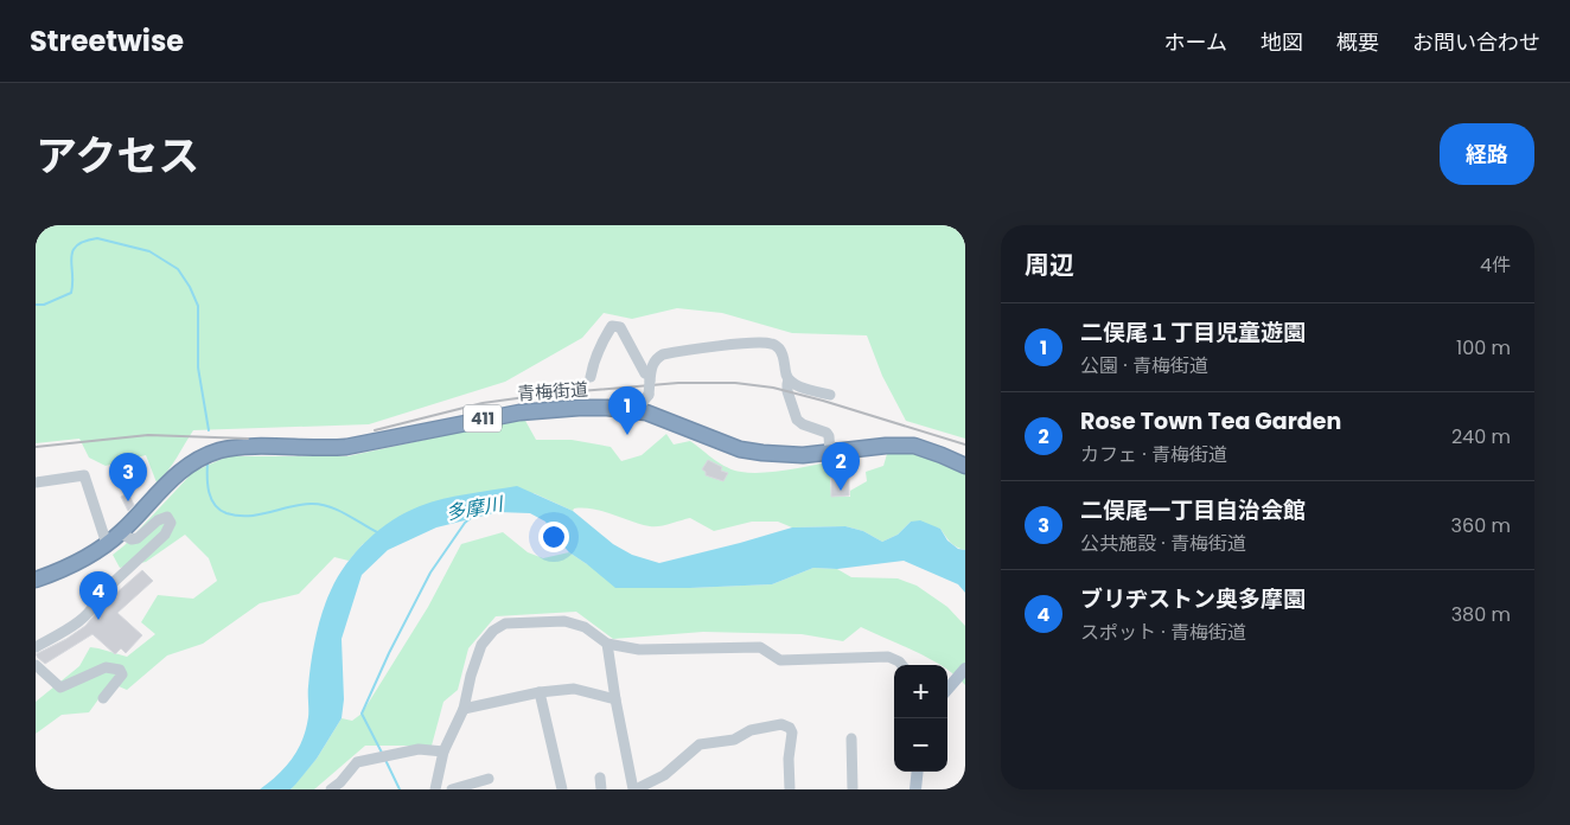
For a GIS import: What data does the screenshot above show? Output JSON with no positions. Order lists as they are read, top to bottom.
{
  "streets": {
    "highway": ["青梅街道", "411"]
  },
  "water": ["多摩川"],
  "page": {
    "header": "Streetwise",
    "nav": [
      "ホーム",
      "地図",
      "概要",
      "お問い合わせ"
    ],
    "title": "アクセス",
    "buttons": "経路",
    "heading": ["周辺", "4件"],
    "list": [
      {
        "mark": "1",
        "name": "二俣尾１丁目児童遊園",
        "note": "公園 · 青梅街道",
        "value": "100 m"
      },
      {
        "mark": "2",
        "name": "Rose Town Tea Garden",
        "note": "カフェ · 青梅街道",
        "value": "240 m"
      },
      {
        "mark": "3",
        "name": "二俣尾一丁目自治会館",
        "note": "公共施設 · 青梅街道",
        "value": "360 m"
      },
      {
        "mark": "4",
        "name": "ブリヂストン奥多摩園",
        "note": "スポット · 青梅街道",
        "value": "380 m"
      }
    ],
    "pins": [
      "1",
      "2",
      "3",
      "4"
    ],
    "map_buttons": ["+", "−"]
  }
}
